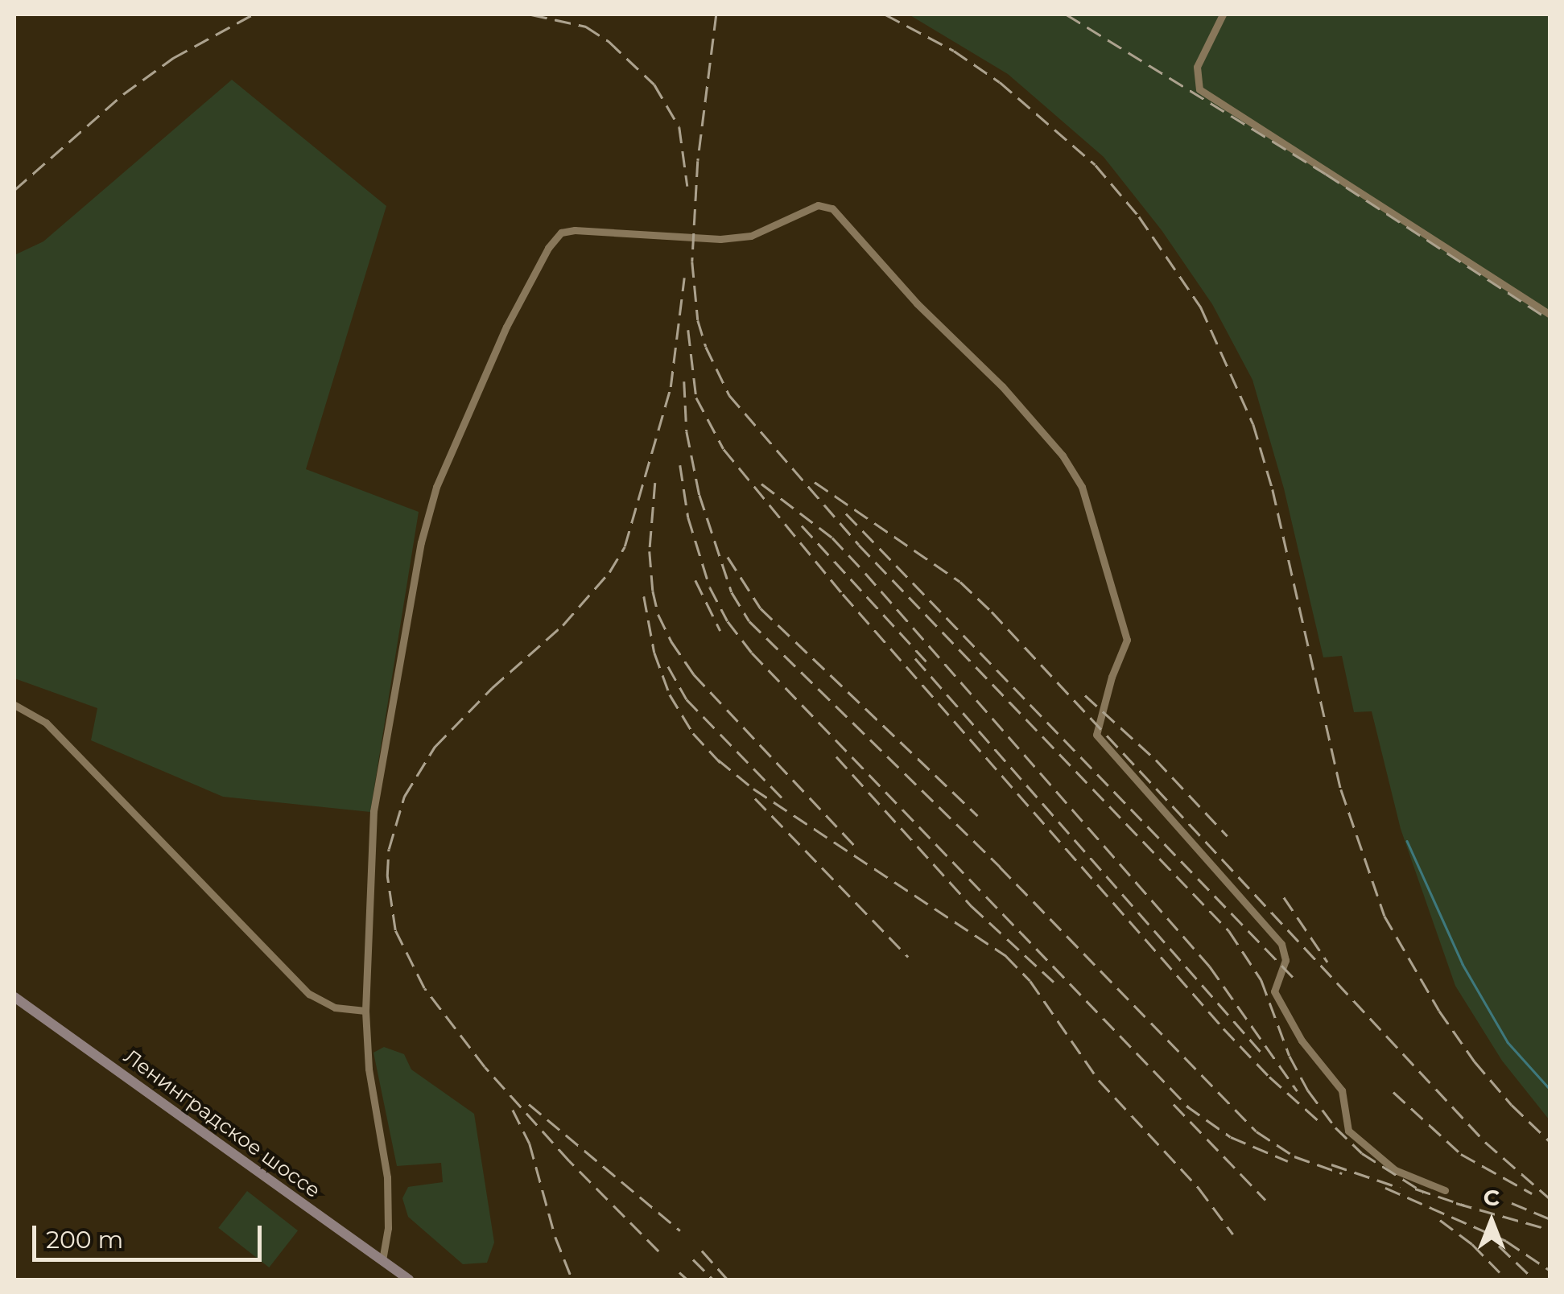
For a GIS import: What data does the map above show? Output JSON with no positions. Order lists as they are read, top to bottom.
{
  "streets": {
    "main road": ["Ленинградское шоссе"]
  },
  "scale_bar": "200 m",
  "north": "top"
}
